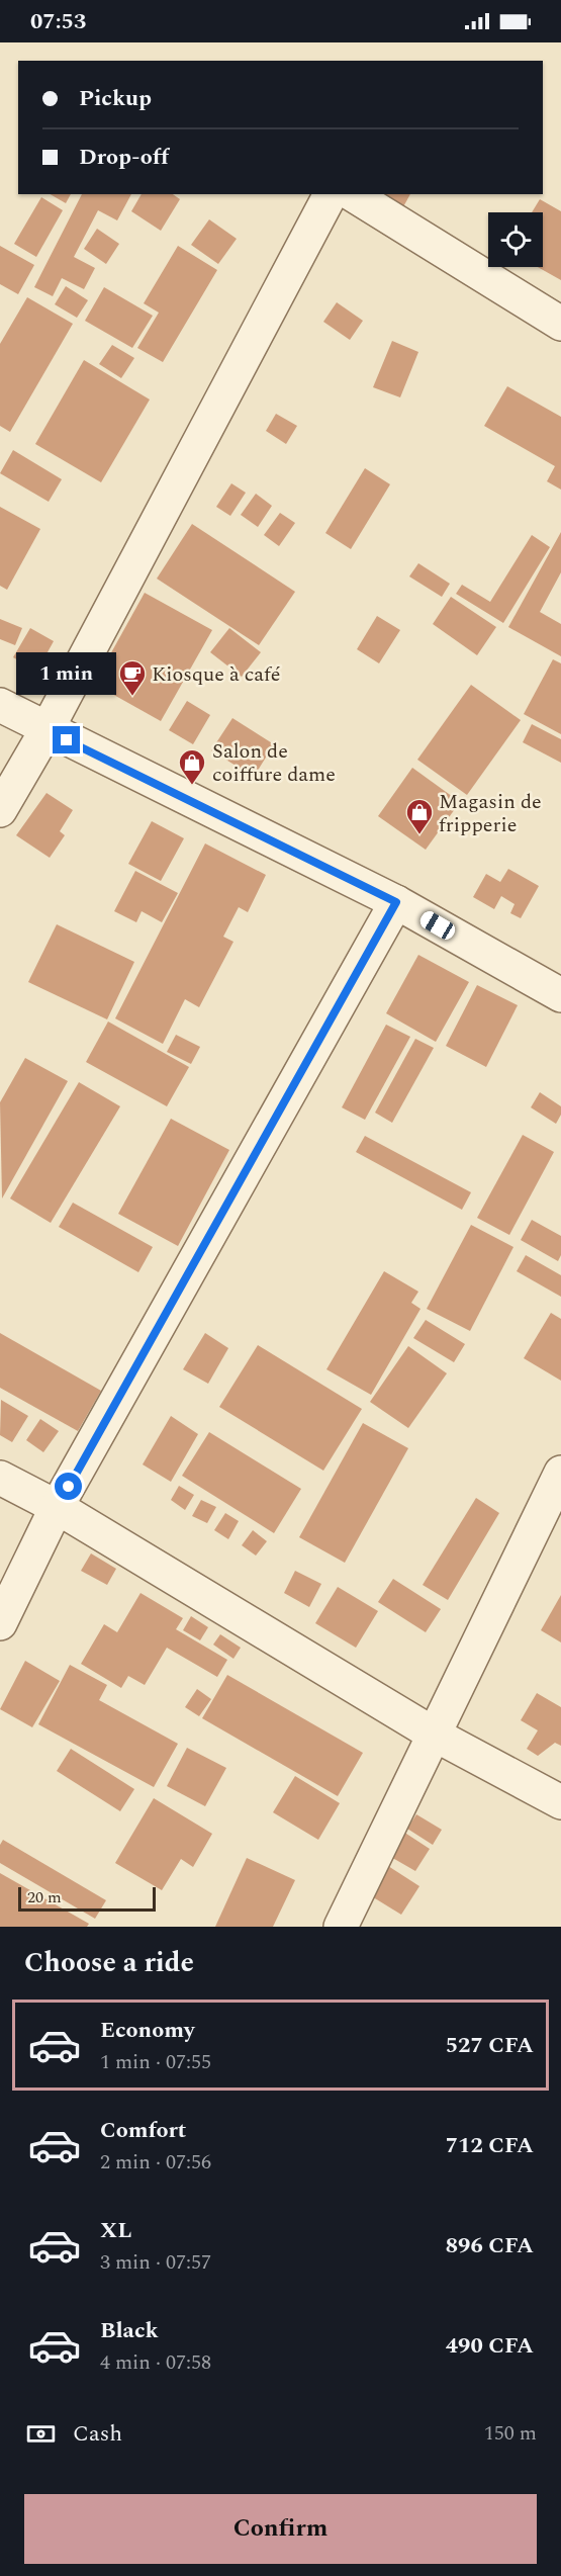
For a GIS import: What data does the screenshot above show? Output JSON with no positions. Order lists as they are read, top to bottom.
{
  "places": {
    "cafe": ["Kiosque à café"],
    "shop": ["Salon de coiffure dame", "Magasin de fripperie"]
  },
  "scale_bar": "20 m",
  "page": {
    "status": "07:53",
    "banner": ["Pickup", "Drop-off"],
    "bubble": "1 min",
    "scale": "20 m",
    "heading": "Choose a ride",
    "list": [
      {
        "name": "Economy",
        "note": "1 min · 07:55",
        "value": "527 CFA"
      },
      {
        "name": "Comfort",
        "note": "2 min · 07:56",
        "value": "712 CFA"
      },
      {
        "name": "XL",
        "note": "3 min · 07:57",
        "value": "896 CFA"
      },
      {
        "name": "Black",
        "note": "4 min · 07:58",
        "value": "490 CFA"
      }
    ],
    "pay": ["Cash", "150 m"],
    "buttons": "Confirm"
  }
}
